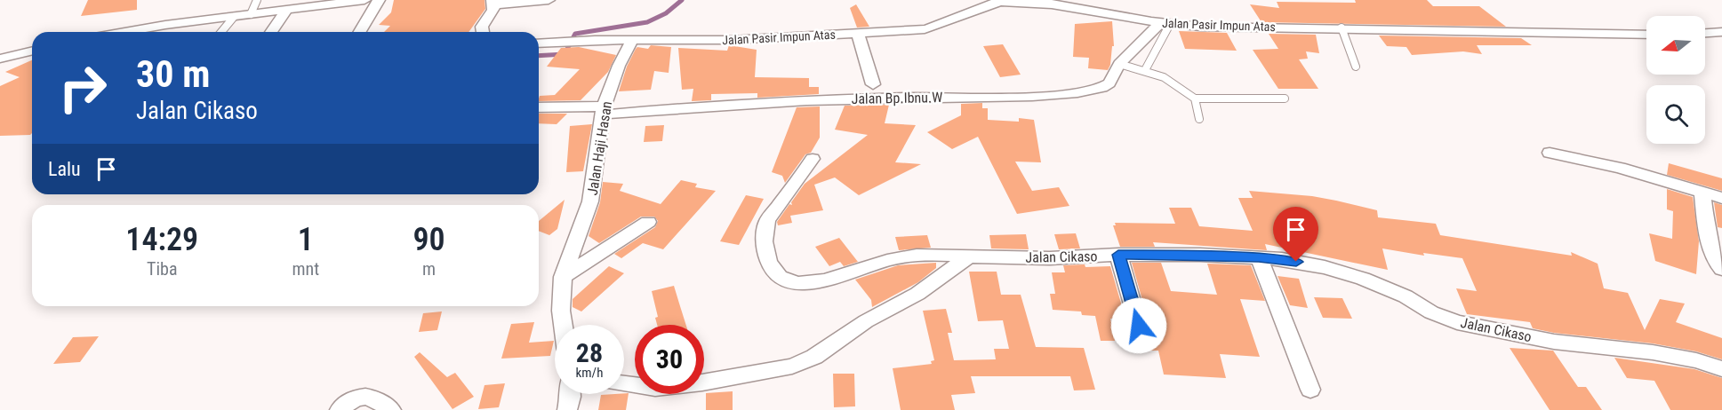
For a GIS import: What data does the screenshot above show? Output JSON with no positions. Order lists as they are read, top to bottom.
{
  "streets": {
    "street": [
      "Jalan Pasir Impun Atas",
      "Jalan Bp.Ibnu.W",
      "Jalan Haji Hasan",
      "Jalan Cikaso"
    ]
  },
  "crossings": [
    ["Jalan Pasir Impun Atas", "Jalan Bp.Ibnu.W"],
    ["Jalan Pasir Impun Atas", "Jalan Haji Hasan"],
    ["Jalan Bp.Ibnu.W", "Jalan Haji Hasan"]
  ],
  "north": "left",
  "page": {
    "turn": ["30 m", "Jalan Cikaso"],
    "then": "Lalu",
    "eta": [
      "14:29",
      "Tiba",
      "1",
      "mnt",
      "90",
      "m"
    ],
    "speed": "28 km/h",
    "limit": "30"
  }
}
